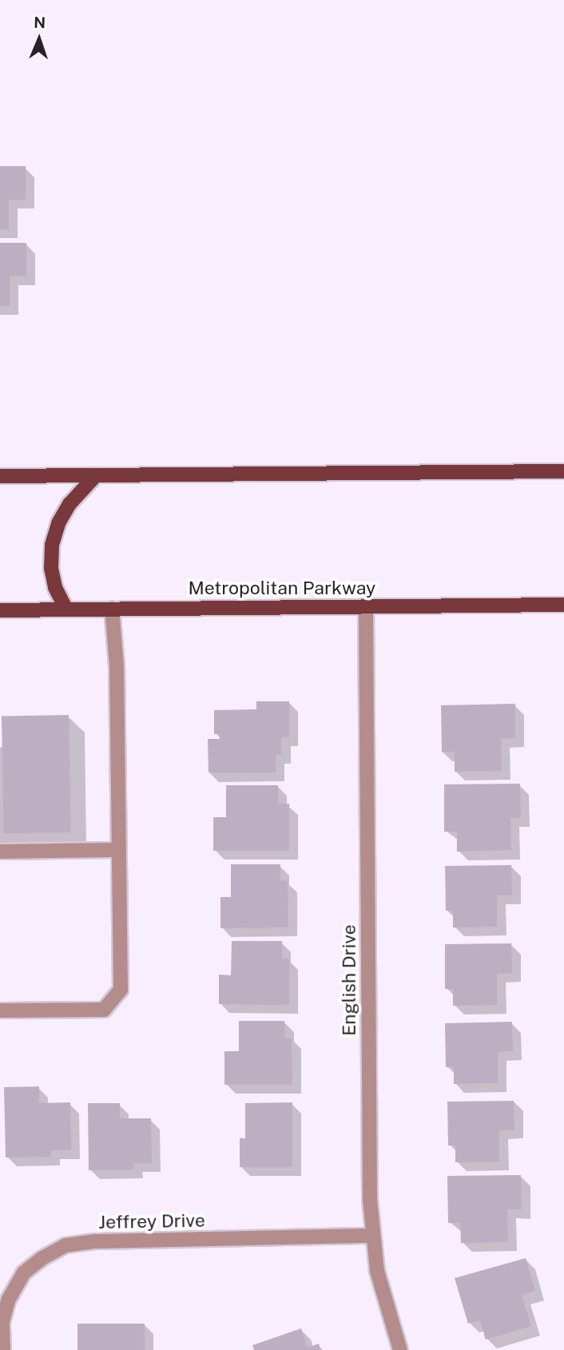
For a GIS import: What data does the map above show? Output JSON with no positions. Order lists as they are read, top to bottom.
{
  "streets": {
    "main road": ["Metropolitan Parkway"],
    "street": ["English Drive", "Jeffrey Drive"]
  },
  "crossings": [
    ["Metropolitan Parkway", "English Drive"],
    ["English Drive", "Jeffrey Drive"]
  ],
  "north": "top"
}
